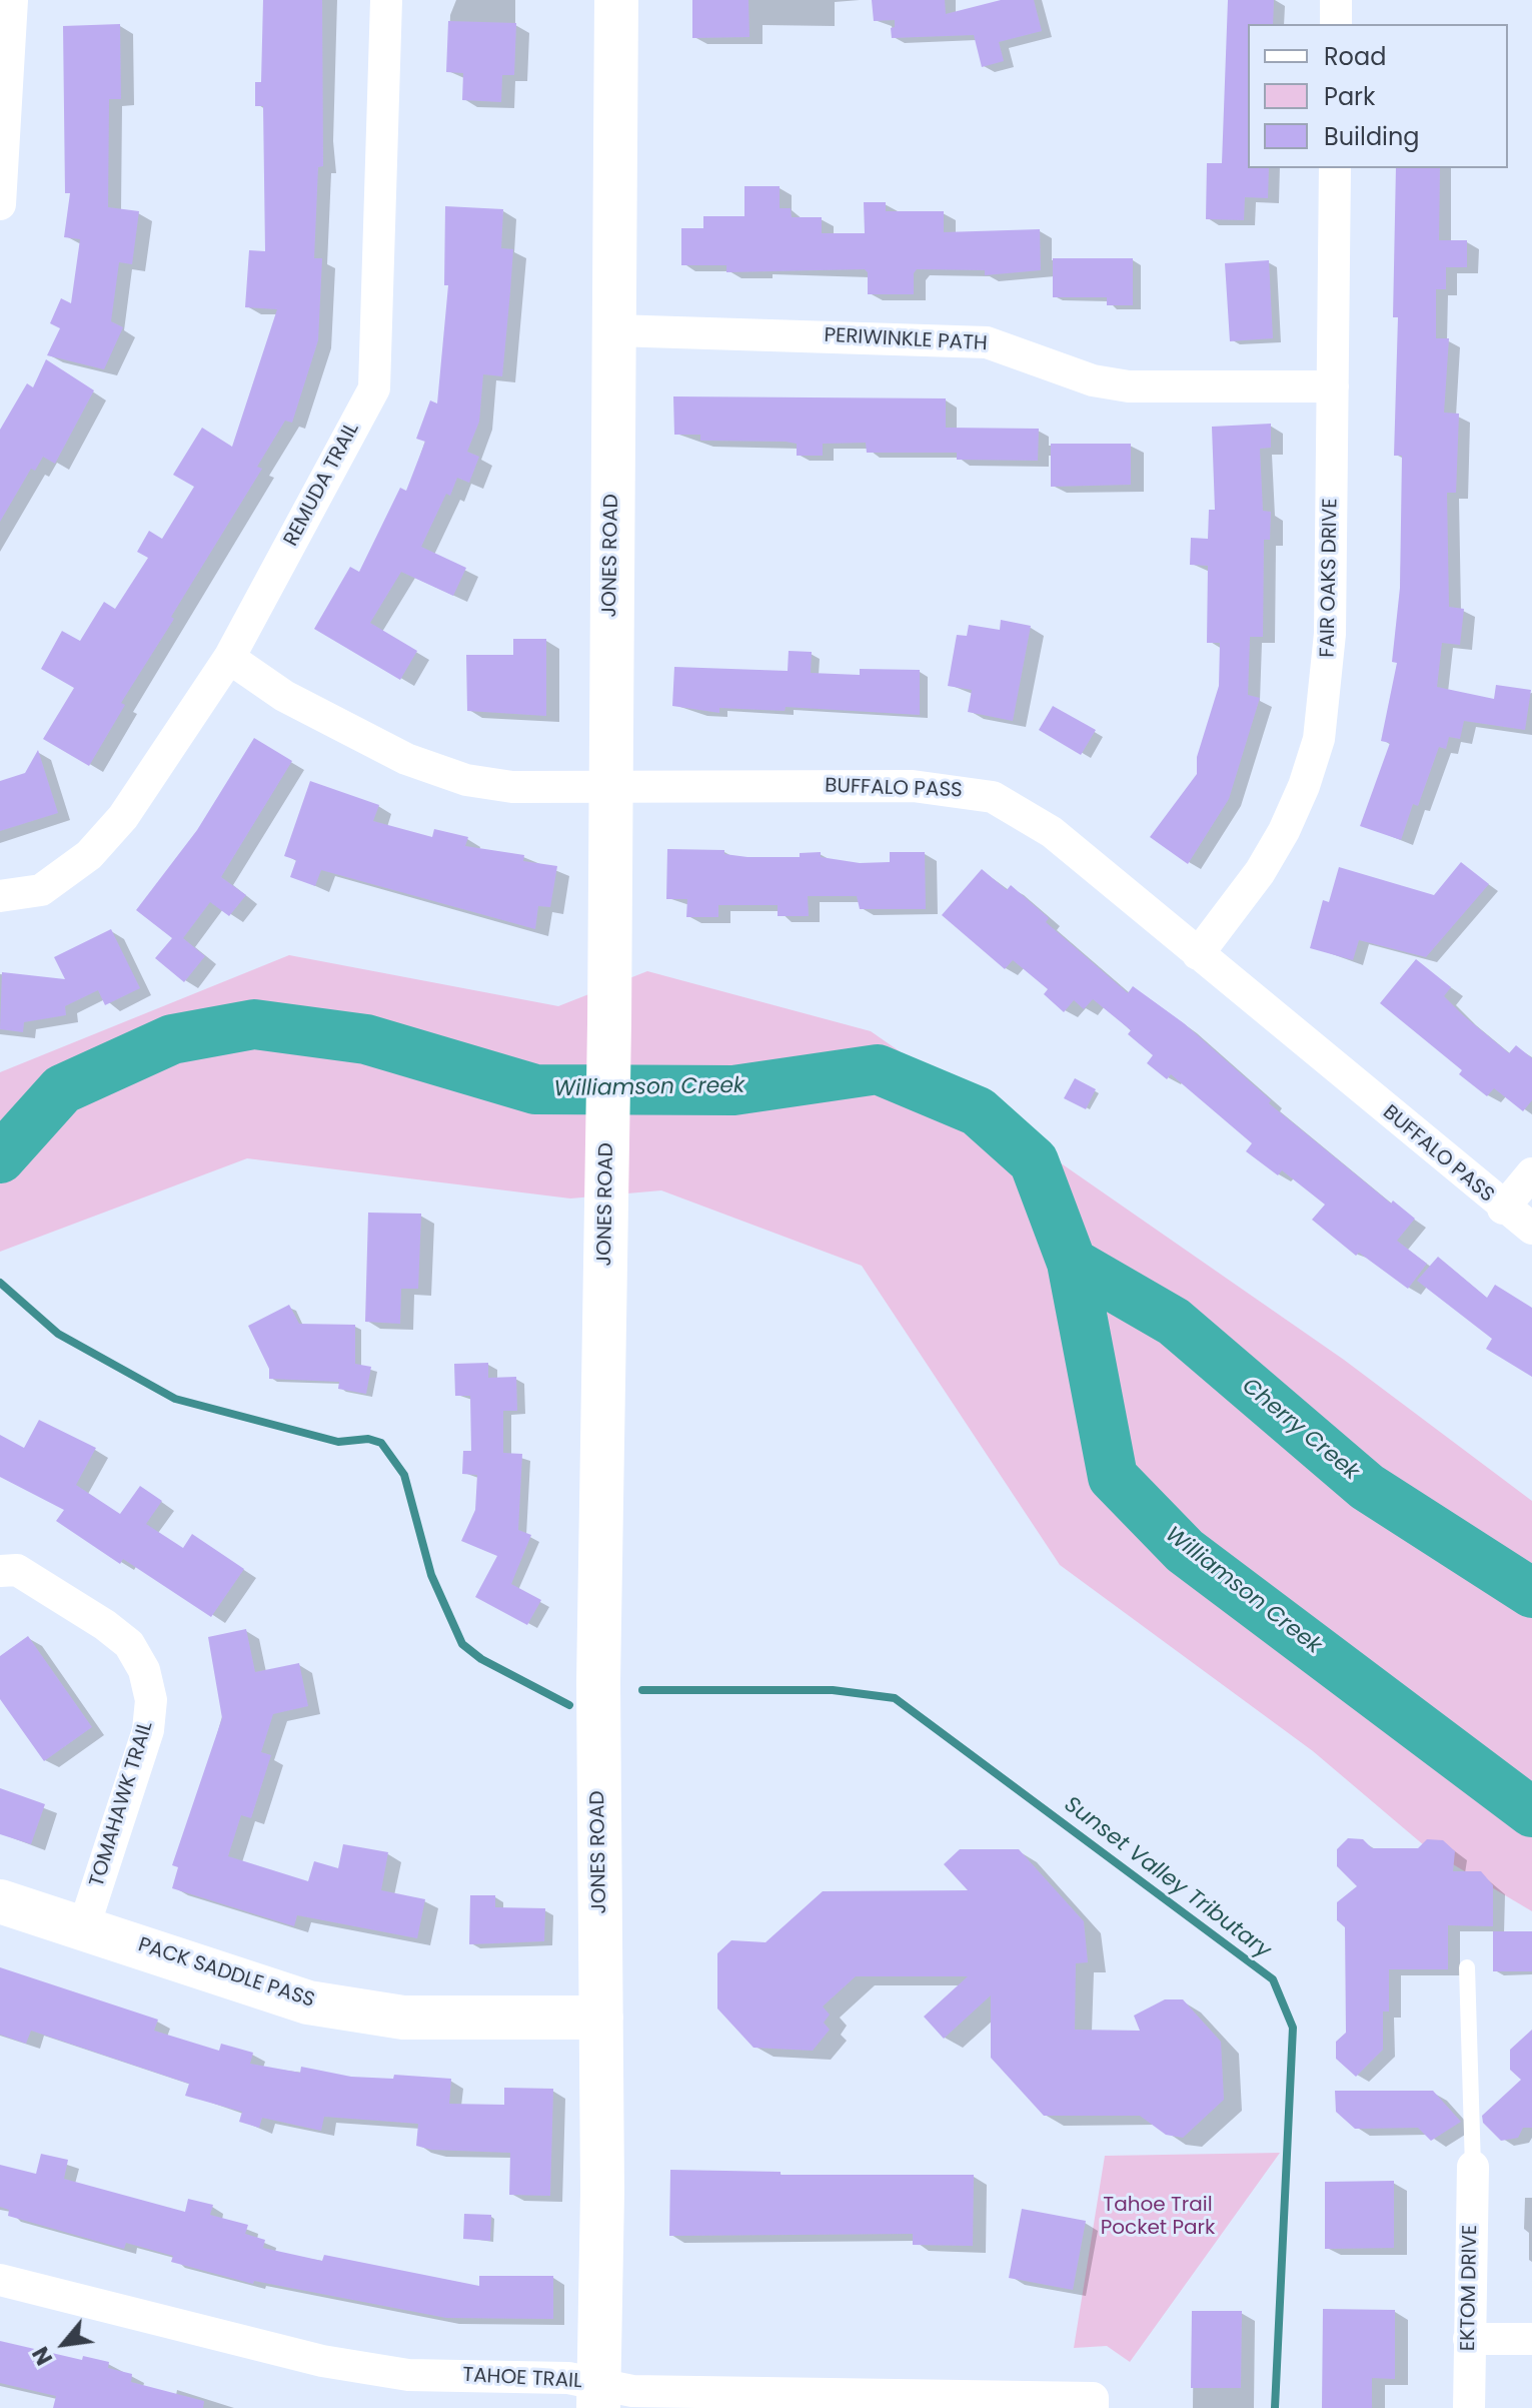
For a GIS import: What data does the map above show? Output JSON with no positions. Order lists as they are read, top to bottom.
{
  "streets": {
    "street": [
      "PERIWINKLE PATH",
      "REMUDA TRAIL",
      "JONES ROAD",
      "FAIR OAKS DRIVE",
      "BUFFALO PASS",
      "TOMAHAWK TRAIL",
      "PACK SADDLE PASS",
      "EKTOM DRIVE",
      "TAHOE TRAIL"
    ]
  },
  "crossings": [
    ["PERIWINKLE PATH", "JONES ROAD"],
    ["PERIWINKLE PATH", "FAIR OAKS DRIVE"],
    ["REMUDA TRAIL", "BUFFALO PASS"],
    ["JONES ROAD", "BUFFALO PASS"],
    ["JONES ROAD", "PACK SADDLE PASS"],
    ["JONES ROAD", "TAHOE TRAIL"],
    ["FAIR OAKS DRIVE", "BUFFALO PASS"],
    ["TOMAHAWK TRAIL", "PACK SADDLE PASS"]
  ],
  "water": ["Williamson Creek", "Cherry Creek", "Sunset Valley Tributary"],
  "parks": ["Tahoe Trail Pocket Park"],
  "legend": ["Road", "Park", "Building"],
  "north": "bottom left"
}
